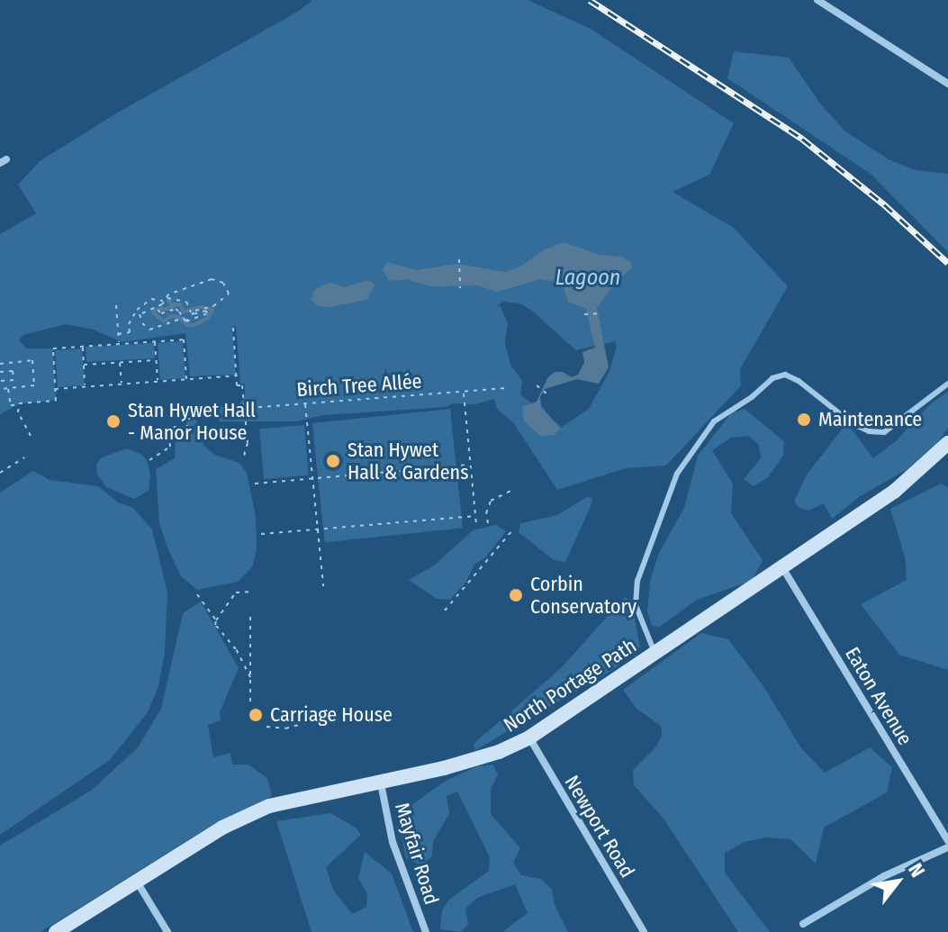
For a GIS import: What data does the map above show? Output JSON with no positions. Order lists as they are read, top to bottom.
{
  "streets": {
    "main road": ["North Portage Path"],
    "street": ["Eaton Avenue", "Newport Road", "Mayfair Road"],
    "path": ["Birch Tree Allée"]
  },
  "crossings": [
    ["North Portage Path", "Eaton Avenue"],
    ["North Portage Path", "Newport Road"],
    ["North Portage Path", "Mayfair Road"]
  ],
  "water": ["Lagoon"],
  "places": [
    "Maintenance",
    "Stan Hywet Hall - Manor House",
    "Stan Hywet Hall & Gardens",
    "Corbin Conservatory",
    "Carriage House"
  ],
  "north": "top right"
}
